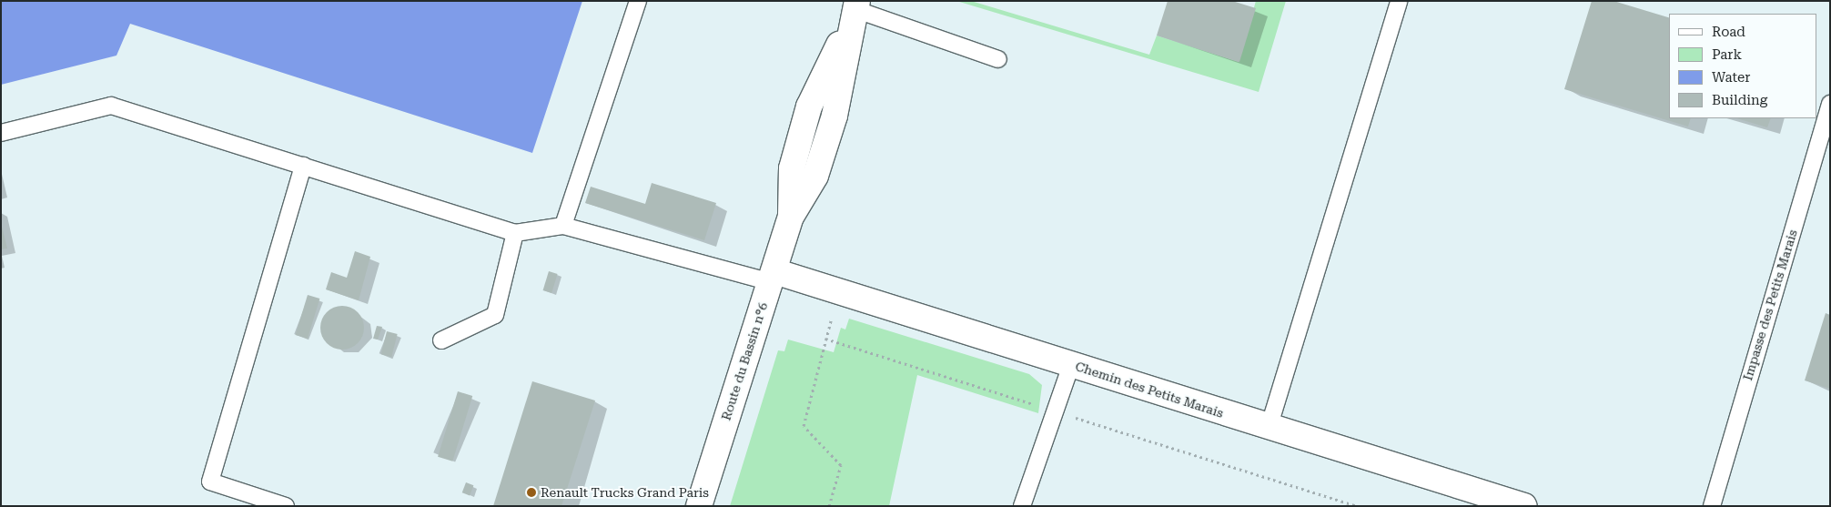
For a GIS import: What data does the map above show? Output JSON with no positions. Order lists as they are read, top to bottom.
{
  "streets": {
    "street": ["Route du Bassin n°6", "Chemin des Petits Marais"],
    "lane": ["Impasse des Petits Marais"]
  },
  "crossings": [
    ["Route du Bassin n°6", "Chemin des Petits Marais"]
  ],
  "places": ["Renault Trucks Grand Paris"],
  "legend": [
    "Road",
    "Park",
    "Water",
    "Building"
  ]
}
